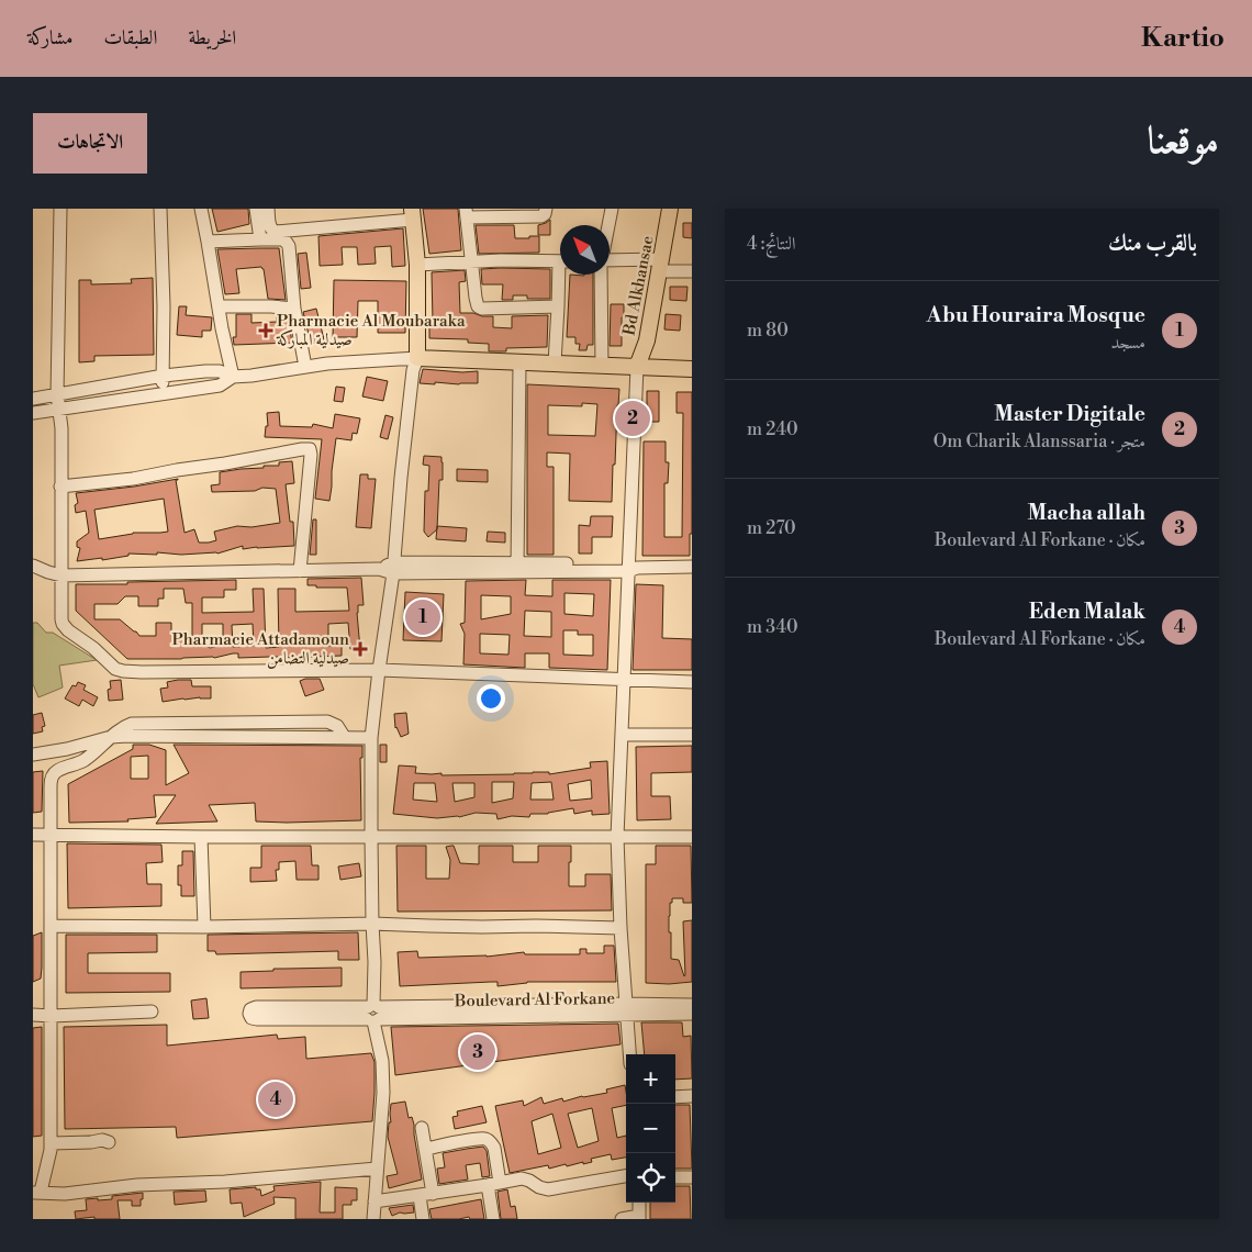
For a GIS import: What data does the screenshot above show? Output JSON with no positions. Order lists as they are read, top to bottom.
{
  "streets": {
    "main road": ["Bd Alkhansae"],
    "street": ["Boulevard Al Forkane"]
  },
  "places": {
    "health": ["Pharmacie Al Moubaraka صيدلية المباركة", "Pharmacie Attadamoun صيدلية التضامن"]
  },
  "north": "top left",
  "page": {
    "header": "Kartio",
    "nav": ["الخريطة", "الطبقات", "مشاركة"],
    "title": "موقعنا",
    "buttons": "الاتجاهات",
    "heading": ["بالقرب منك", "النتائج: 4"],
    "list": [
      {
        "mark": "1",
        "name": "Abu Houraira Mosque",
        "note": "مسجد",
        "value": "80 m"
      },
      {
        "mark": "2",
        "name": "Master Digitale",
        "note": "متجر · Om Charik Alanssaria",
        "value": "240 m"
      },
      {
        "mark": "3",
        "name": "Macha allah",
        "note": "مكان · Boulevard Al Forkane",
        "value": "270 m"
      },
      {
        "mark": "4",
        "name": "Eden Malak",
        "note": "مكان · Boulevard Al Forkane",
        "value": "340 m"
      }
    ],
    "pins": [
      "2",
      "1",
      "3",
      "4"
    ],
    "map_buttons": ["+", "−"]
  }
}
